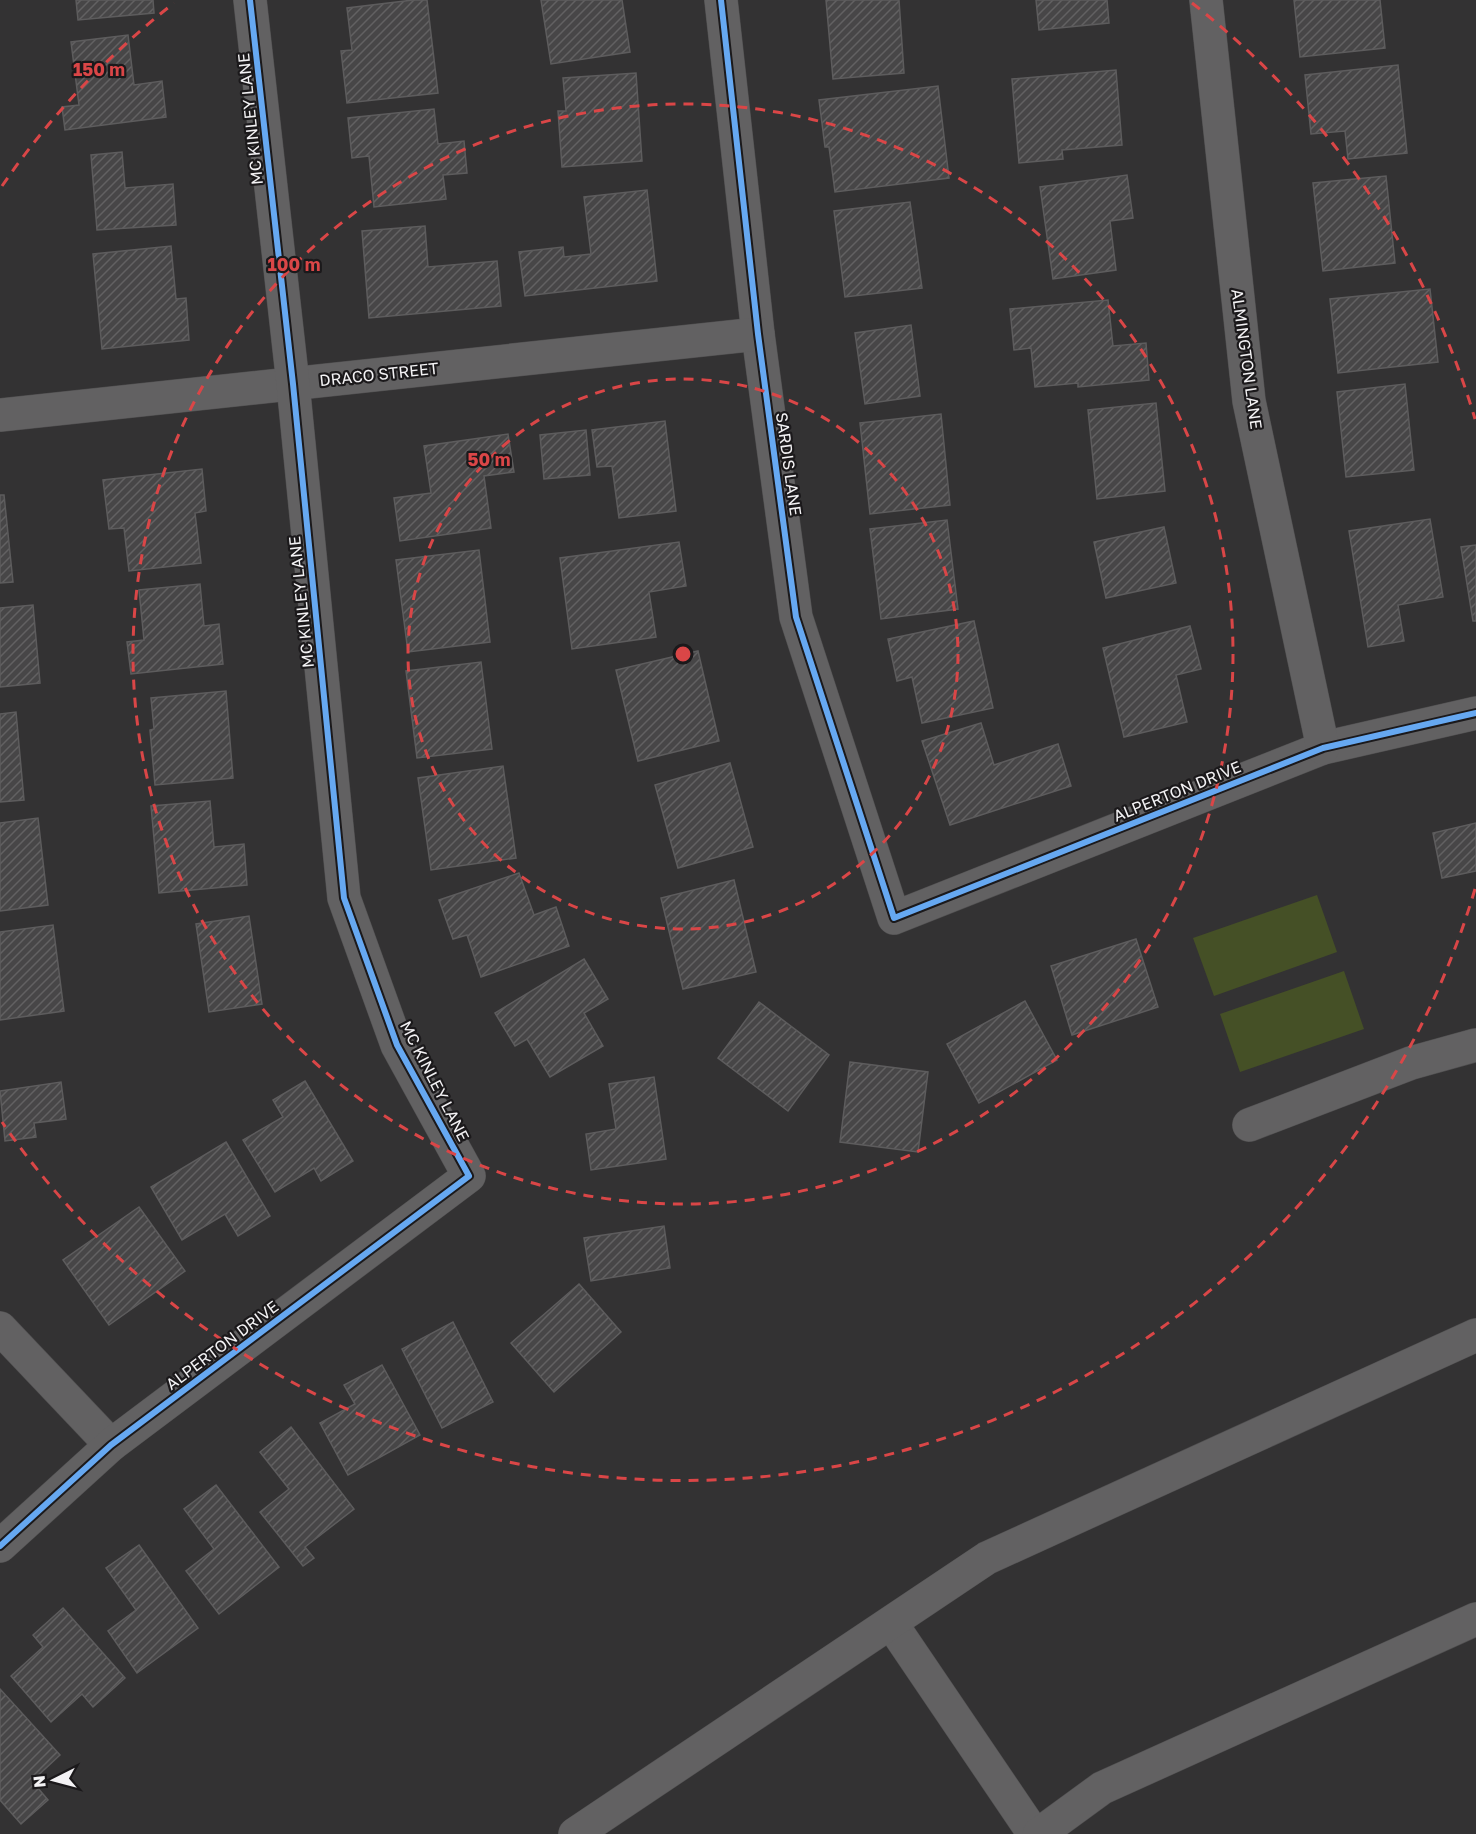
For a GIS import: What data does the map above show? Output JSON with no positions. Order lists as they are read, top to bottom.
{
  "streets": {
    "street": [
      "MC KINLEY LANE",
      "ALMINGTON LANE",
      "DRACO STREET",
      "SARDIS LANE",
      "ALPERTON DRIVE"
    ]
  },
  "crossings": [
    ["MC KINLEY LANE", "DRACO STREET"],
    ["MC KINLEY LANE", "ALPERTON DRIVE"],
    ["ALMINGTON LANE", "ALPERTON DRIVE"],
    ["DRACO STREET", "SARDIS LANE"],
    ["SARDIS LANE", "ALPERTON DRIVE"]
  ],
  "north": "left",
  "rings": ["150 m", "100 m", "50 m"]
}
